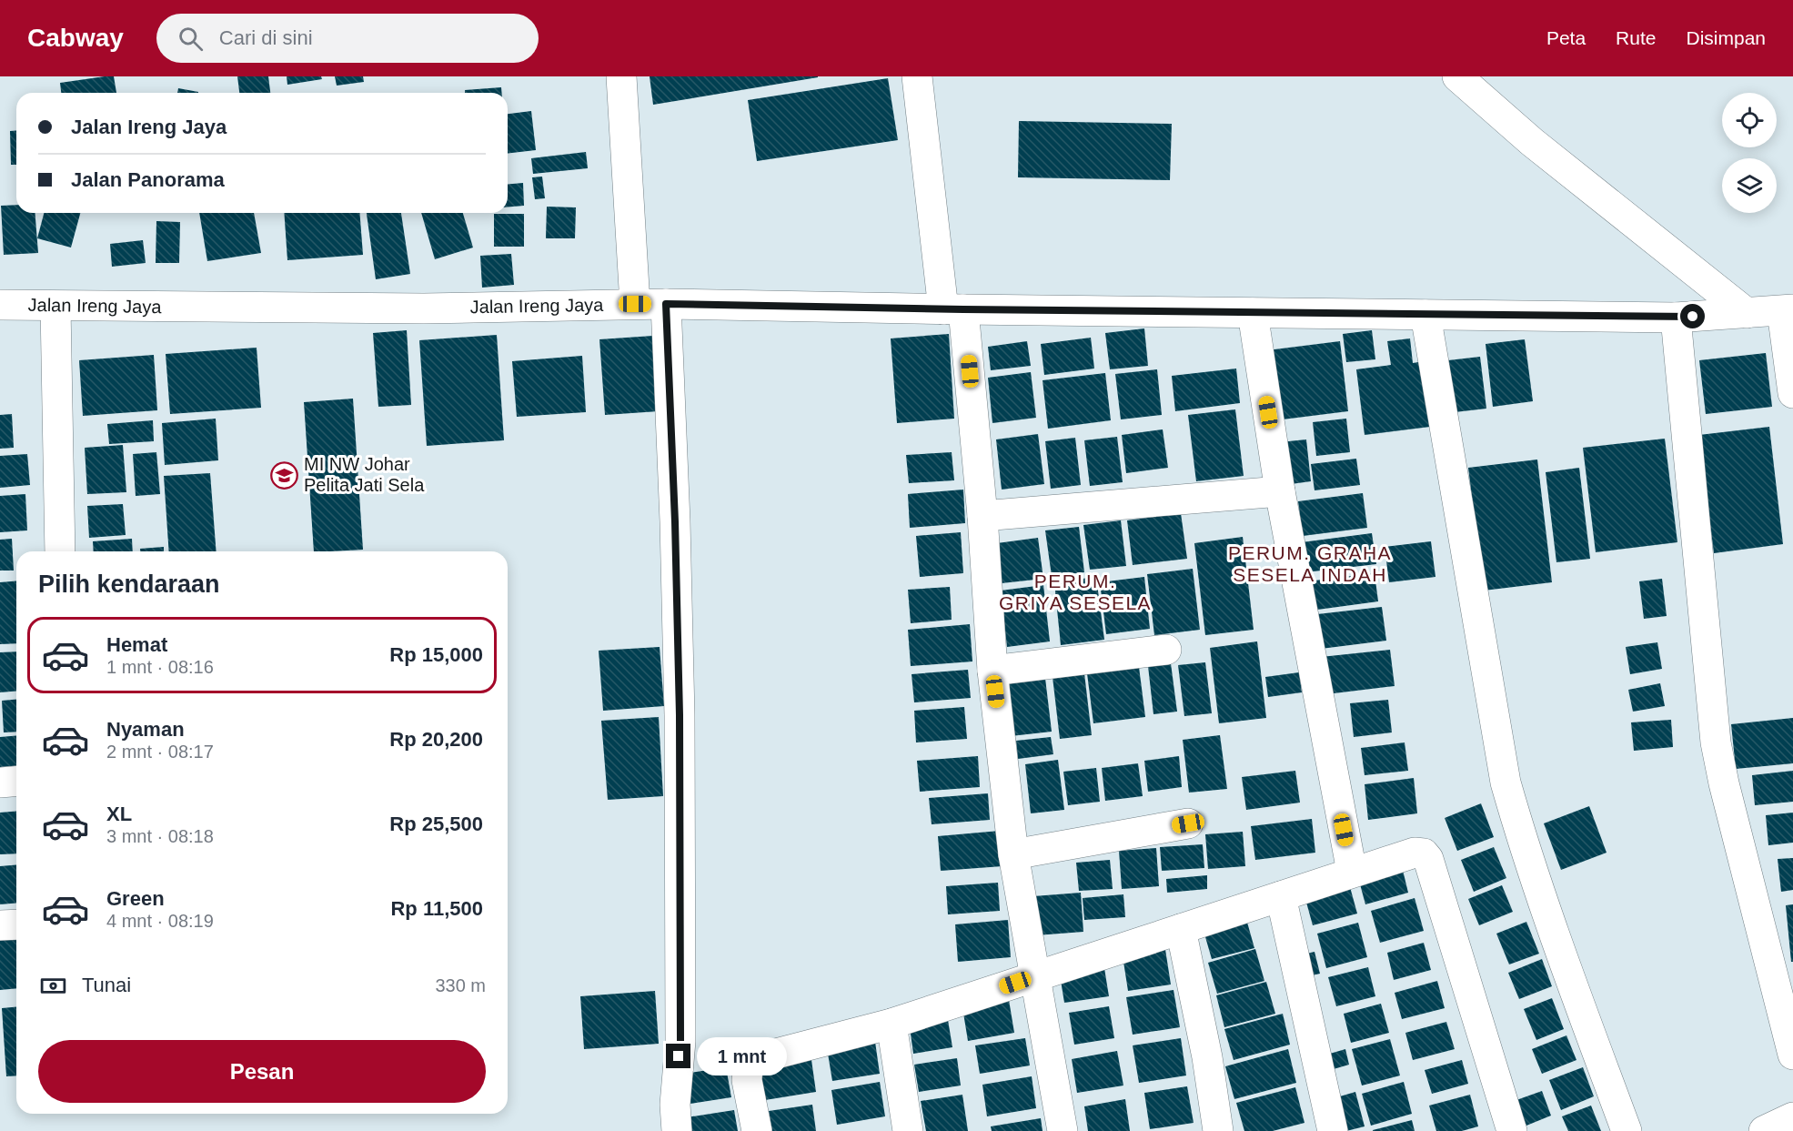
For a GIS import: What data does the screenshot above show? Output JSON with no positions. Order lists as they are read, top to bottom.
{
  "streets": {
    "street": ["Jalan Ireng Jaya"]
  },
  "districts": ["PERUM. GRAHA SESELA INDAH", "PERUM. GRIYA SESELA"],
  "places": {
    "school or university": ["MI NW Johar Pelita Jati Sela"]
  },
  "page": {
    "header": "Cabway",
    "search": "Cari di sini",
    "nav": ["Peta", "Rute", "Disimpan"],
    "banner": ["Jalan Ireng Jaya", "Jalan Panorama"],
    "heading": "Pilih kendaraan",
    "list": [
      {
        "name": "Hemat",
        "note": "1 mnt · 08:16",
        "value": "Rp 15,000"
      },
      {
        "name": "Nyaman",
        "note": "2 mnt · 08:17",
        "value": "Rp 20,200"
      },
      {
        "name": "XL",
        "note": "3 mnt · 08:18",
        "value": "Rp 25,500"
      },
      {
        "name": "Green",
        "note": "4 mnt · 08:19",
        "value": "Rp 11,500"
      }
    ],
    "pay": ["Tunai", "330 m"],
    "buttons": "Pesan",
    "bubble": "1 mnt"
  }
}
